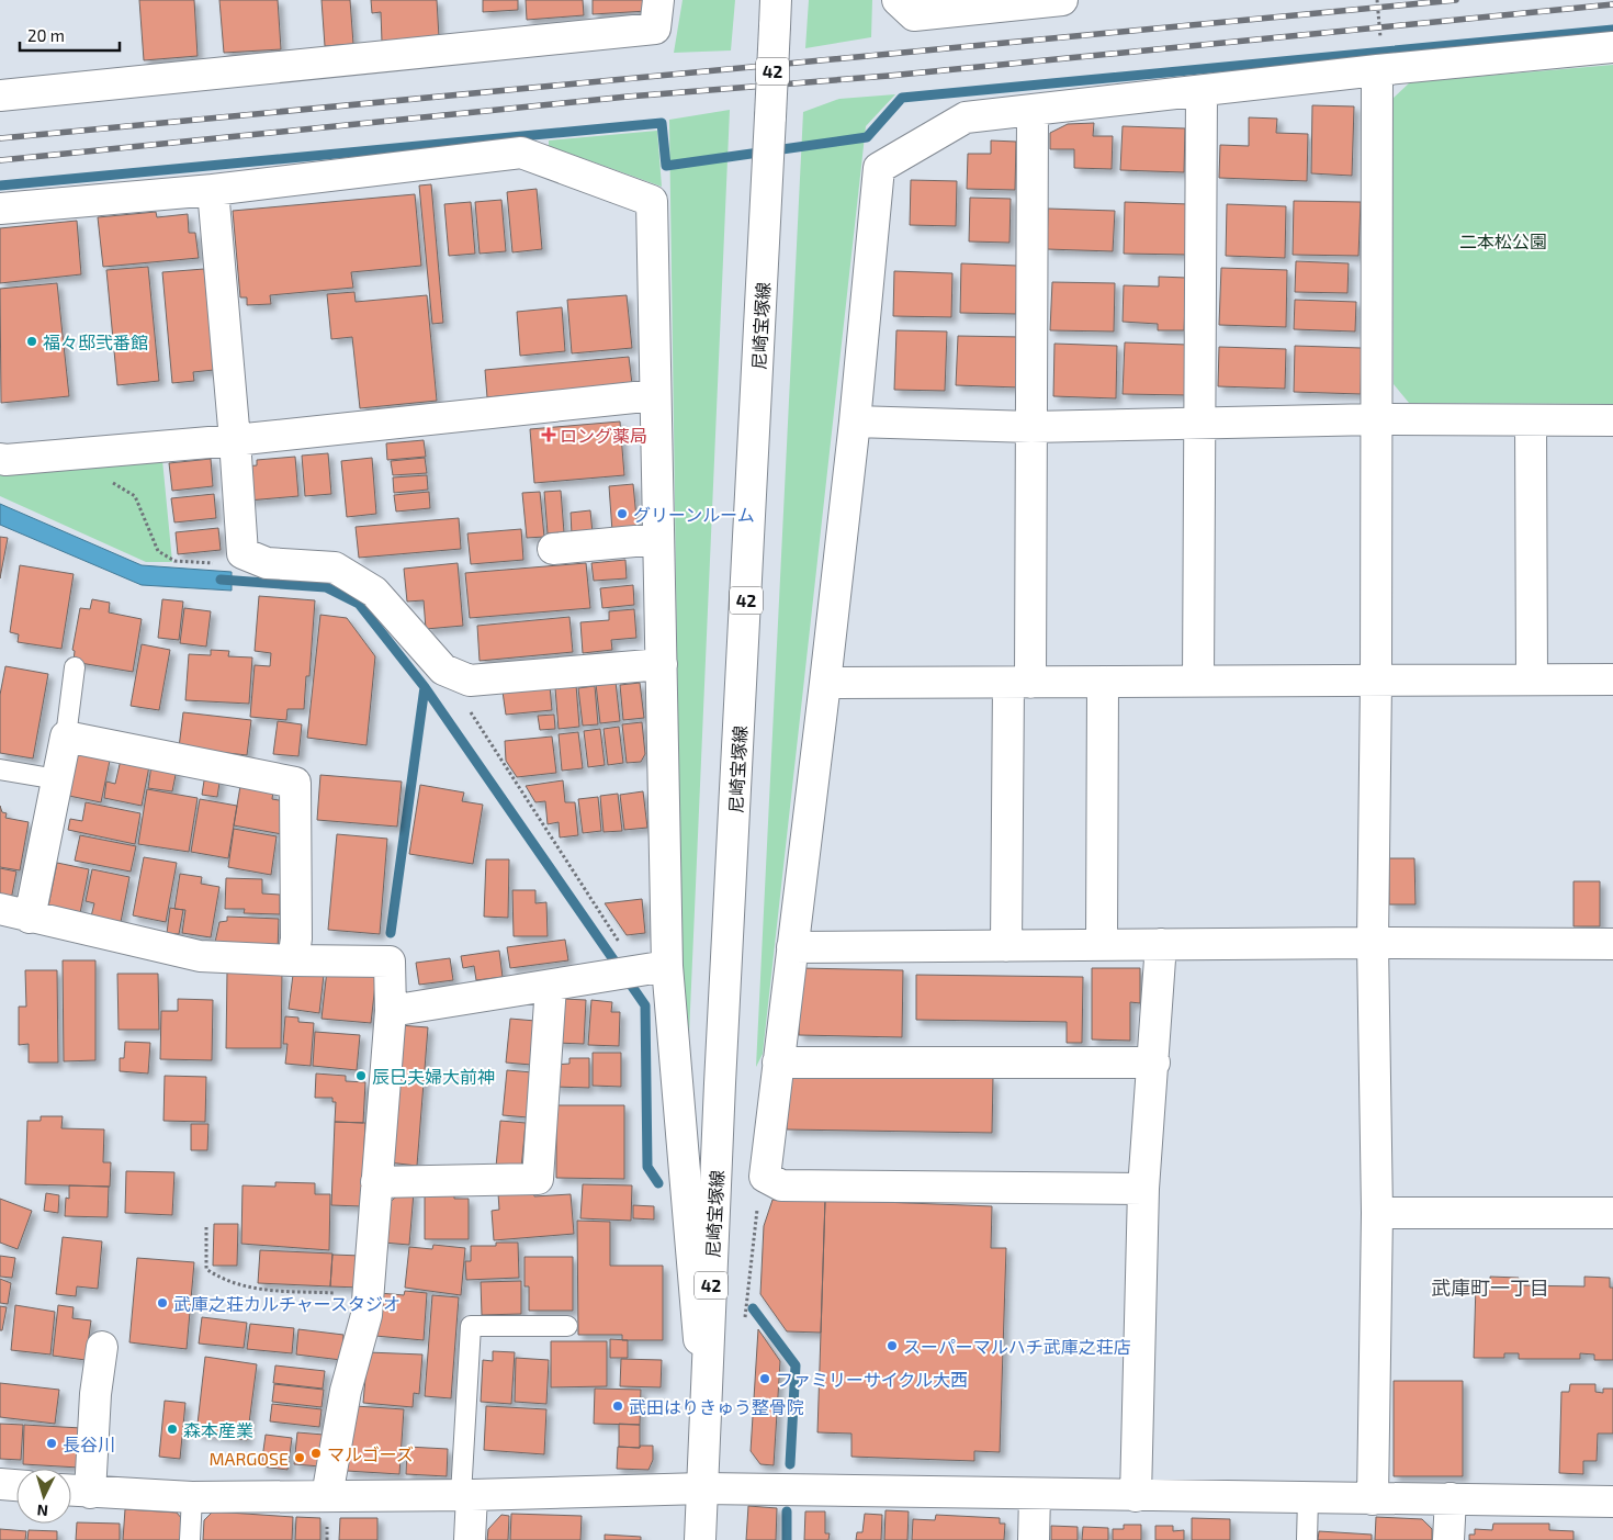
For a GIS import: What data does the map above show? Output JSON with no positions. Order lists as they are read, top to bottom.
{
  "streets": {
    "street": ["42", "尼崎宝塚線"]
  },
  "districts": ["武庫町一丁目"],
  "parks": ["二本松公園"],
  "places": {
    "other": [
      "福々邸弐番館",
      "グリーンルーム",
      "辰巳夫婦大前神",
      "武庫之荘カルチャースタジオ",
      "スーパーマルハチ武庫之荘店",
      "ファミリーサイクル大西",
      "武田はりきゅう整骨院",
      "森本産業",
      "長谷川",
      "マルゴーズ",
      "MARGOSE"
    ],
    "health": ["ロング薬局"]
  },
  "scale_bar": "20 m",
  "north": "bottom"
}
